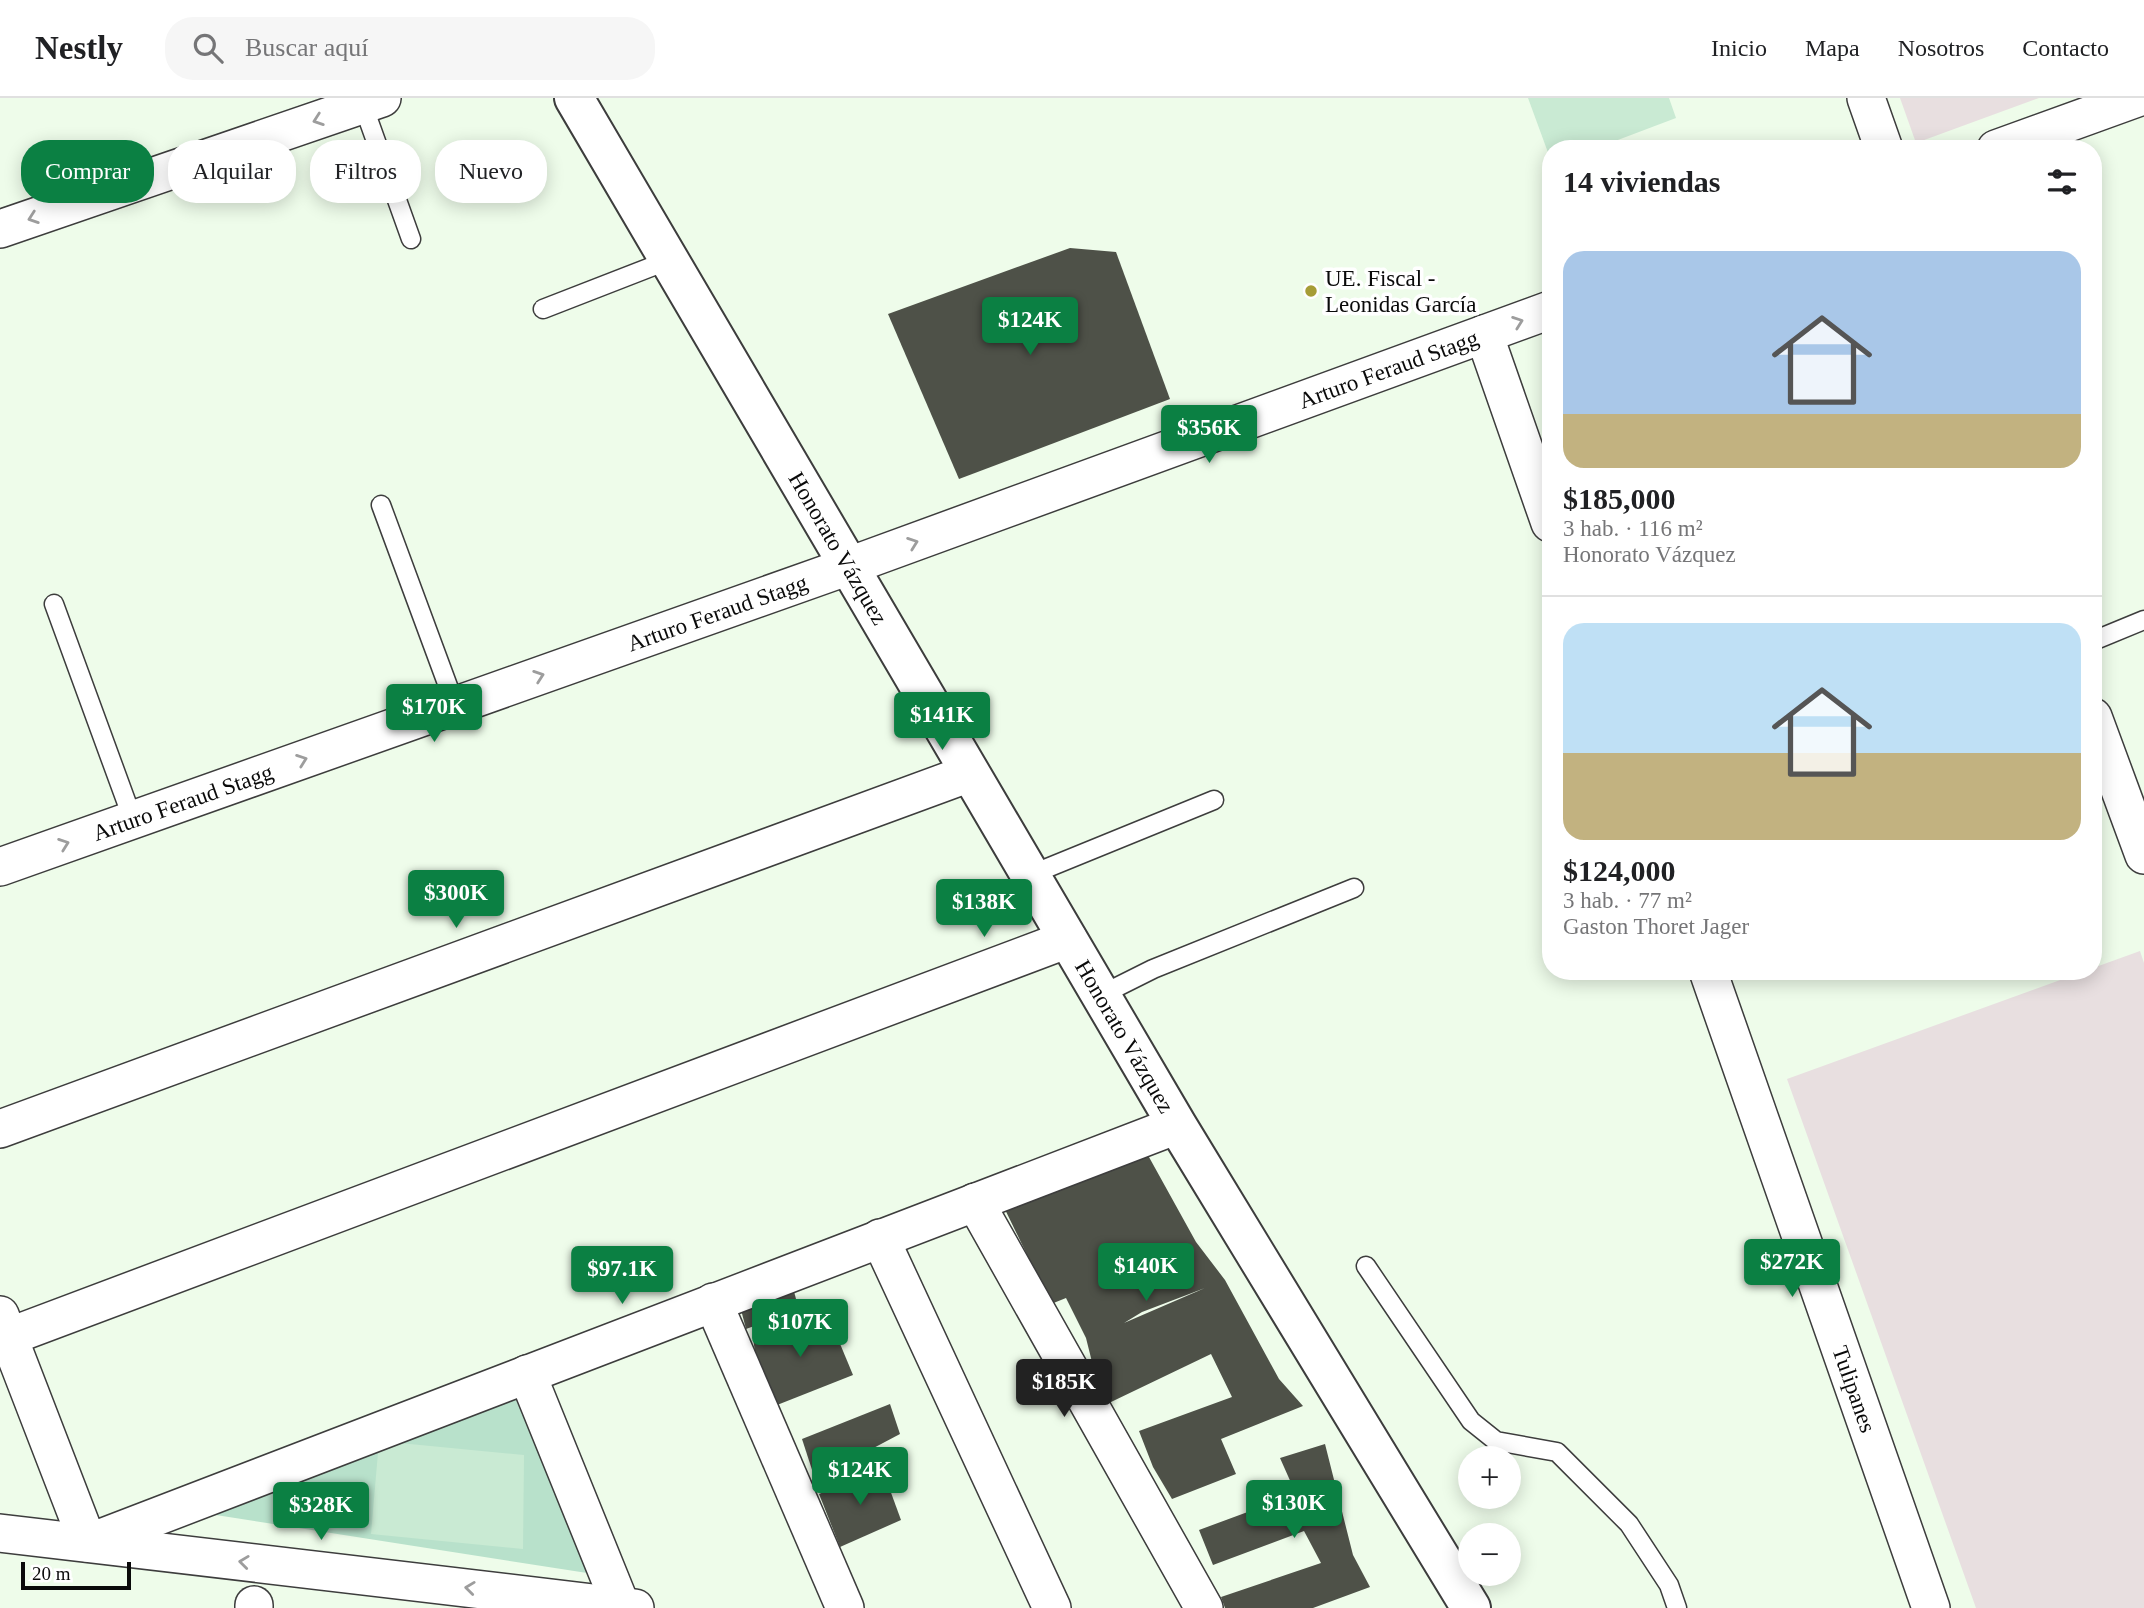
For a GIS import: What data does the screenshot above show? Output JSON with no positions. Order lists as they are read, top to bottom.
{
  "streets": {
    "street": ["Arturo Feraud Stagg", "Honorato Vázquez", "Tulipanes"]
  },
  "crossings": [
    ["Arturo Feraud Stagg", "Honorato Vázquez"]
  ],
  "places": ["UE. Fiscal - Leonidas García"],
  "scale_bar": "20 m",
  "page": {
    "header": "Nestly",
    "search": "Buscar aquí",
    "nav": [
      "Inicio",
      "Mapa",
      "Nosotros",
      "Contacto"
    ],
    "chip": [
      "Comprar",
      "Alquilar",
      "Filtros",
      "Nuevo"
    ],
    "heading": "14 viviendas",
    "list": [
      {
        "name": "$185,000",
        "note": "3 hab. · 116 m² · Honorato Vázquez"
      },
      {
        "name": "$124,000",
        "note": "3 hab. · 77 m² · Gaston Thoret Jager"
      }
    ],
    "price": [
      "$124K",
      "$356K",
      "$170K",
      "$141K",
      "$300K",
      "$138K",
      "$272K",
      "$140K",
      "$97.1K",
      "$107K",
      "$185K",
      "$124K",
      "$130K",
      "$328K"
    ],
    "map_buttons": ["+", "−"],
    "scale": "20 m"
  }
}
